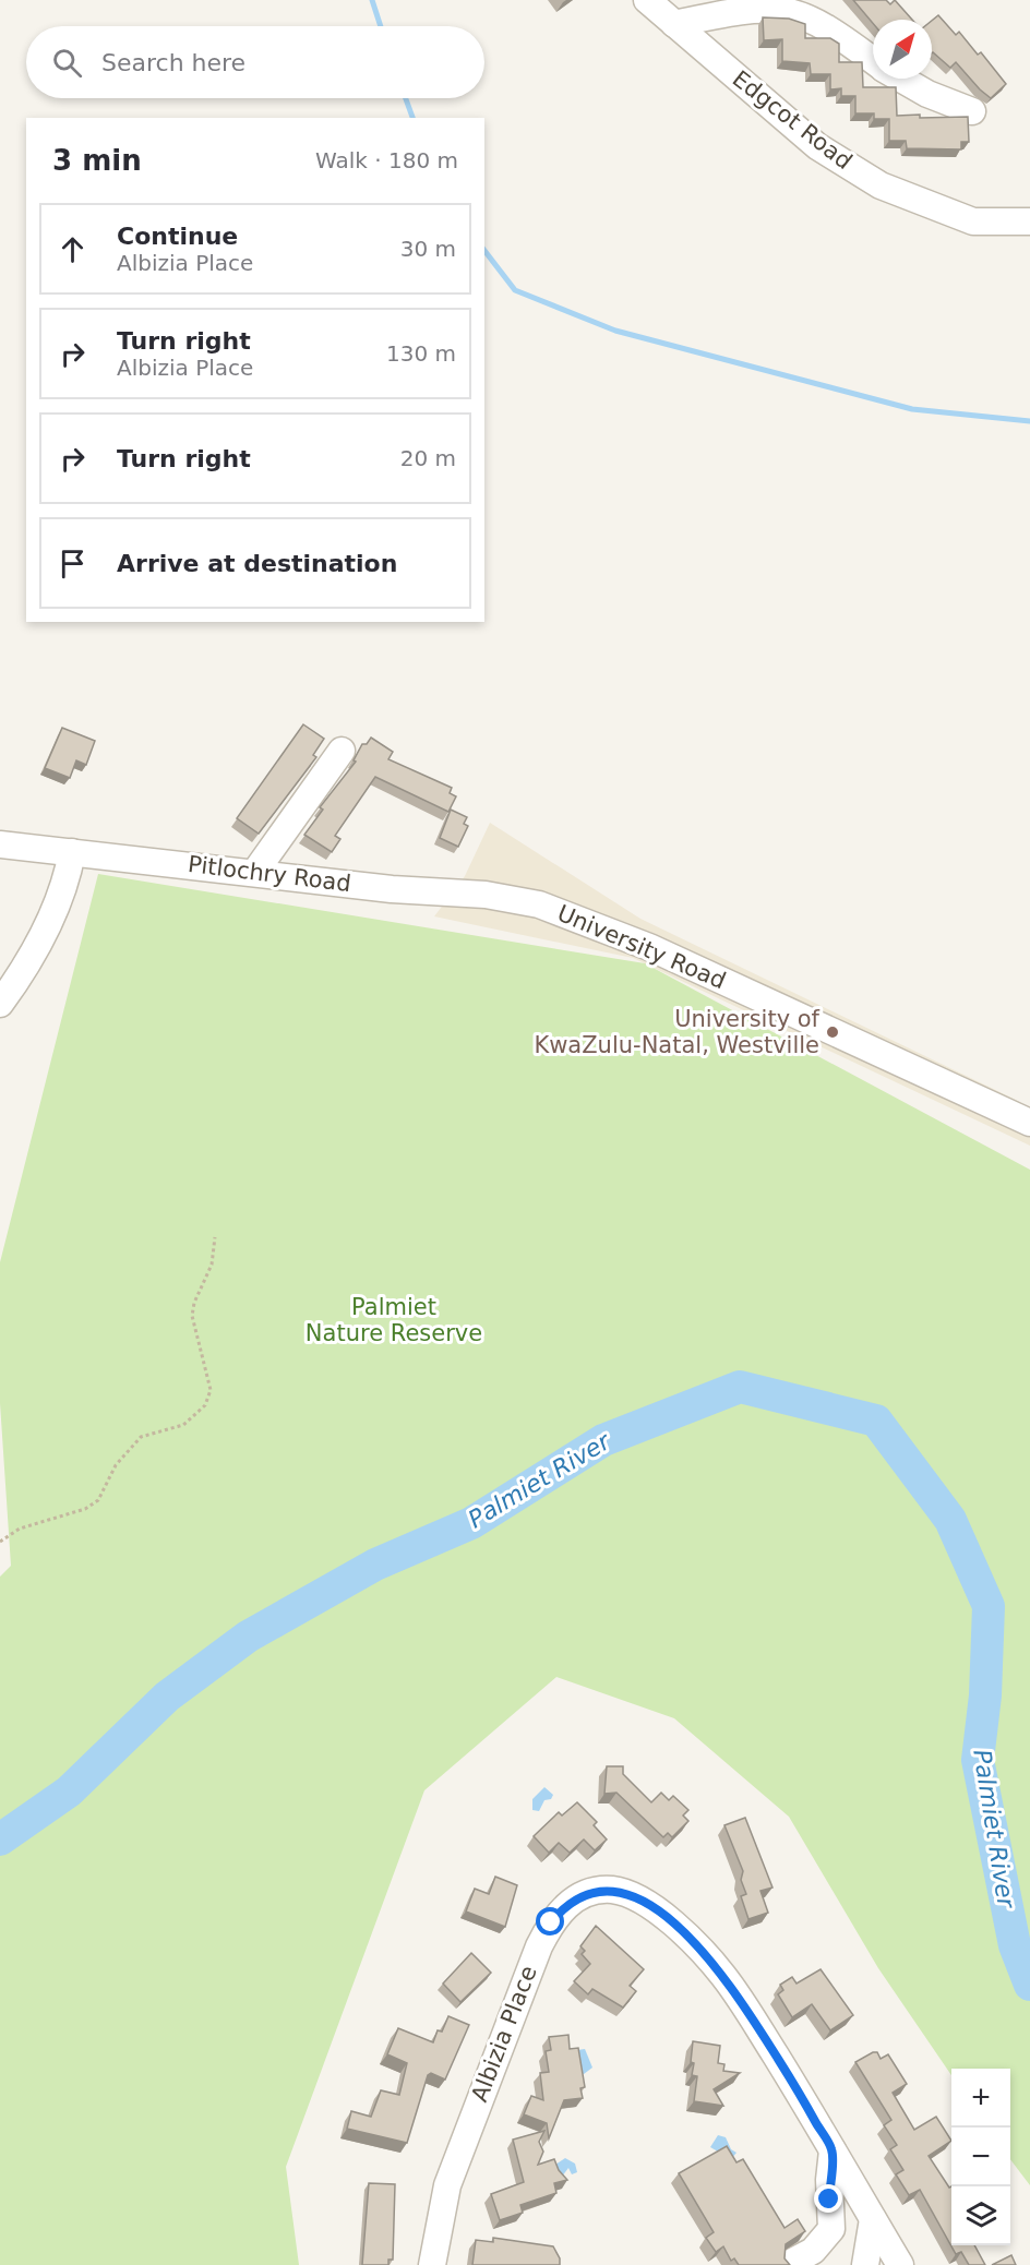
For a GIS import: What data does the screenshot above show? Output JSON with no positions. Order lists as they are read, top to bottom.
{
  "streets": {
    "street": [
      "Edgcot Road",
      "Pitlochry Road",
      "University Road",
      "Albizia Place"
    ]
  },
  "crossings": [
    ["Pitlochry Road", "University Road"]
  ],
  "water": ["Palmiet River"],
  "parks": ["Palmiet Nature Reserve"],
  "places": ["University of KwaZulu-Natal, Westville"],
  "north": "top right",
  "page": {
    "search": "Search here",
    "heading": ["3 min", "Walk · 180 m"],
    "list": [
      ["Continue", "Albizia Place", "30 m"],
      ["Turn right", "Albizia Place", "130 m"],
      ["Turn right", "20 m"],
      "Arrive at destination"
    ],
    "map_buttons": ["+", "−"]
  }
}
